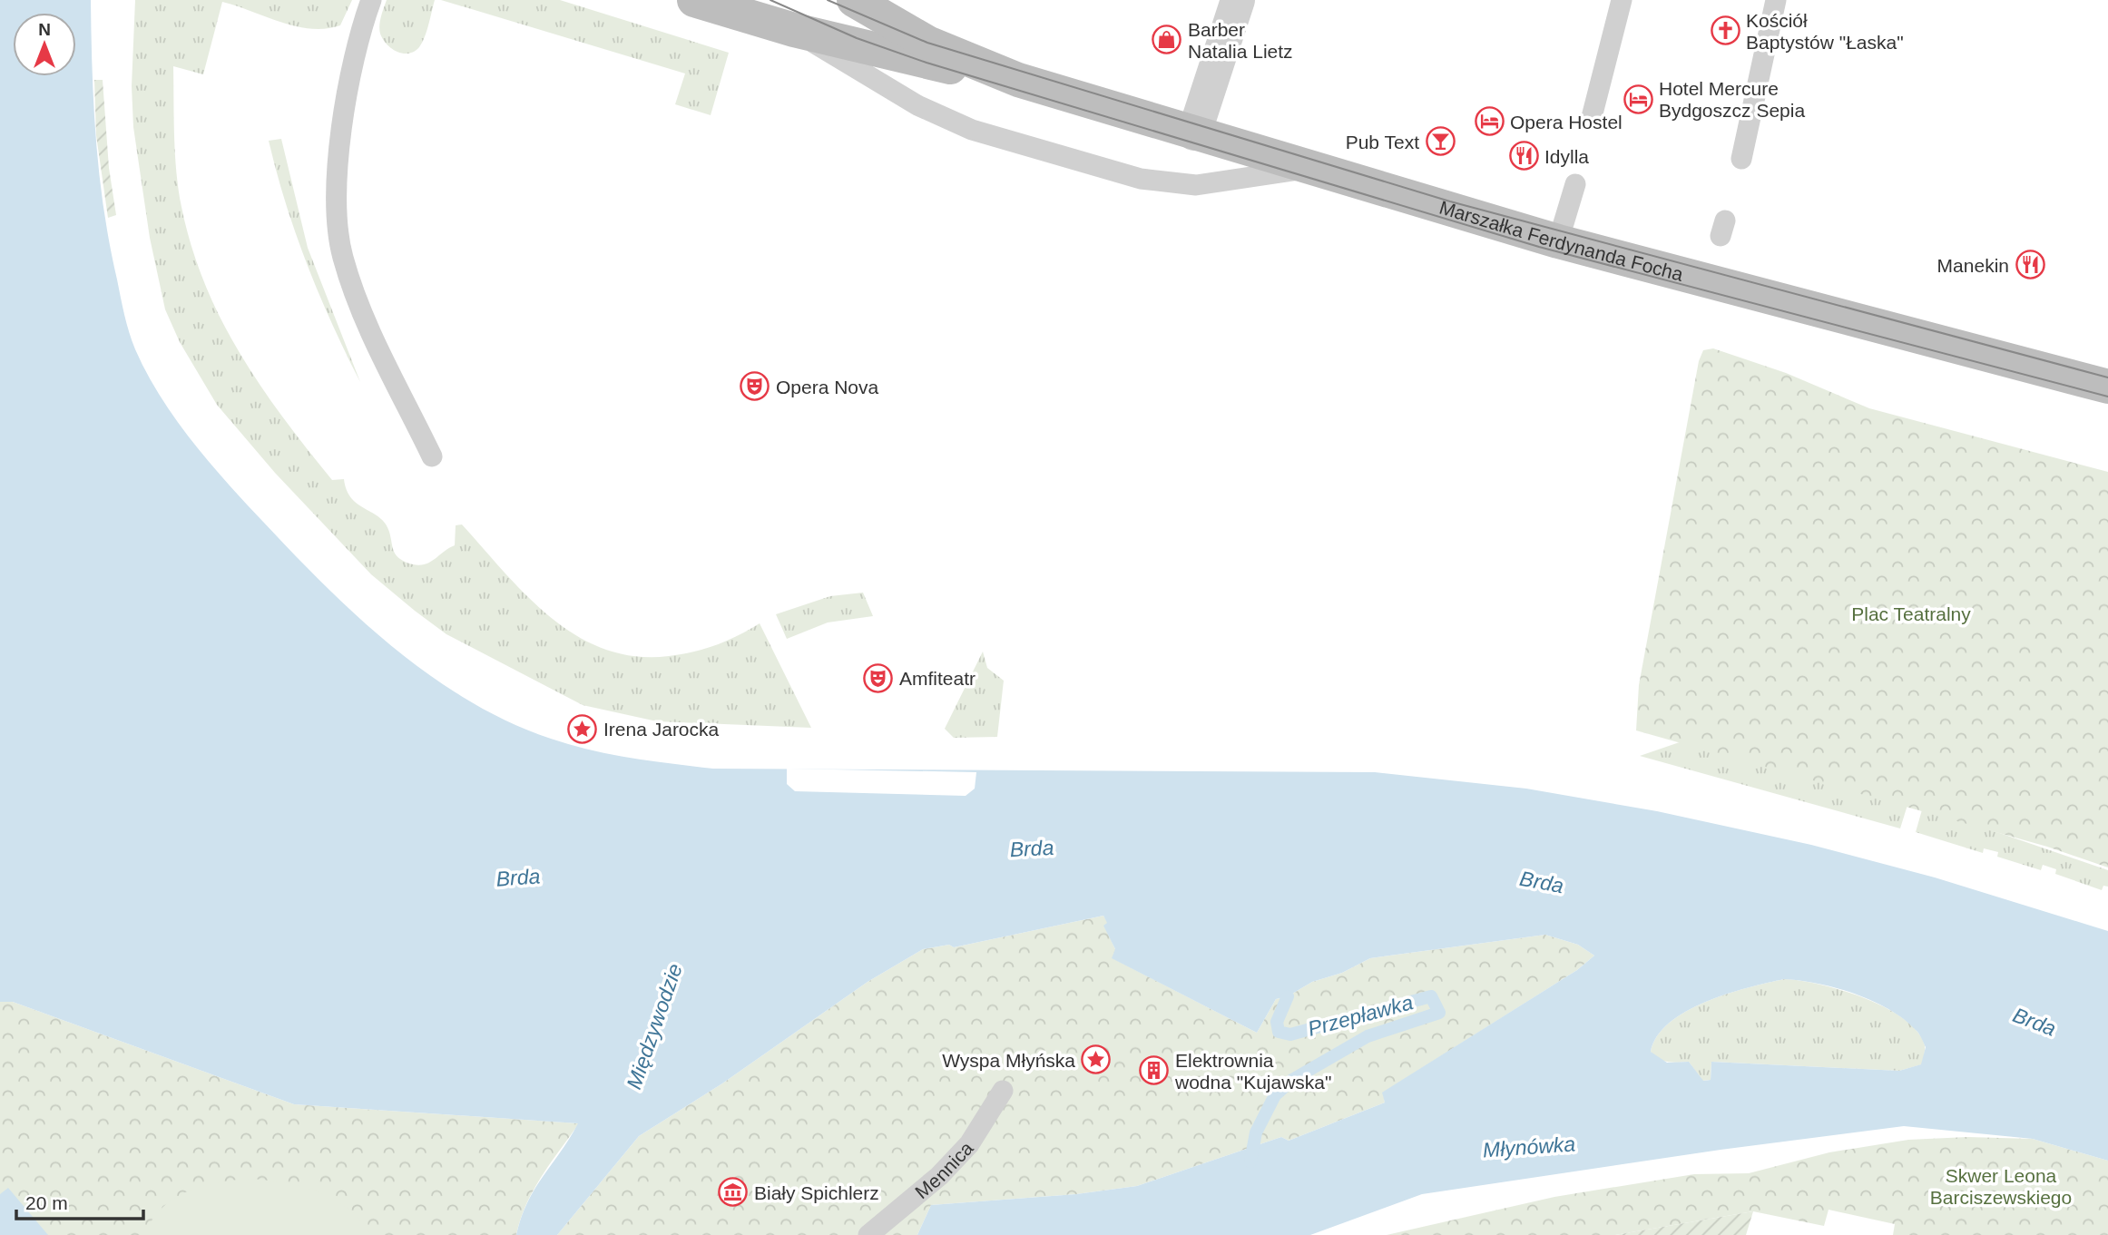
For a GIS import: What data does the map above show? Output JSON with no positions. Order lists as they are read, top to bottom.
{
  "streets": {
    "street": ["Marszałka Ferdynanda Focha"],
    "lane": ["Mennica"]
  },
  "water": [
    "Brda",
    "Przepławka",
    "Międzywodzie",
    "Młynówka"
  ],
  "parks": ["Plac Teatralny", "Skwer Leona Barciszewskiego"],
  "places": {
    "church": ["Kościół Baptystów \"Łaska\""],
    "shop": ["Barber Natalia Lietz"],
    "hotel": ["Hotel Mercure Bydgoszcz Sepia", "Opera Hostel"],
    "bar": ["Pub Text"],
    "restaurant": ["Idylla", "Manekin"],
    "theatre": ["Opera Nova", "Amfiteatr"],
    "place": ["Irena Jarocka", "Wyspa Młyńska"],
    "building": ["Elektrownia wodna \"Kujawska\""],
    "museum": ["Biały Spichlerz"]
  },
  "scale_bar": "20 m",
  "north": "top"
}
